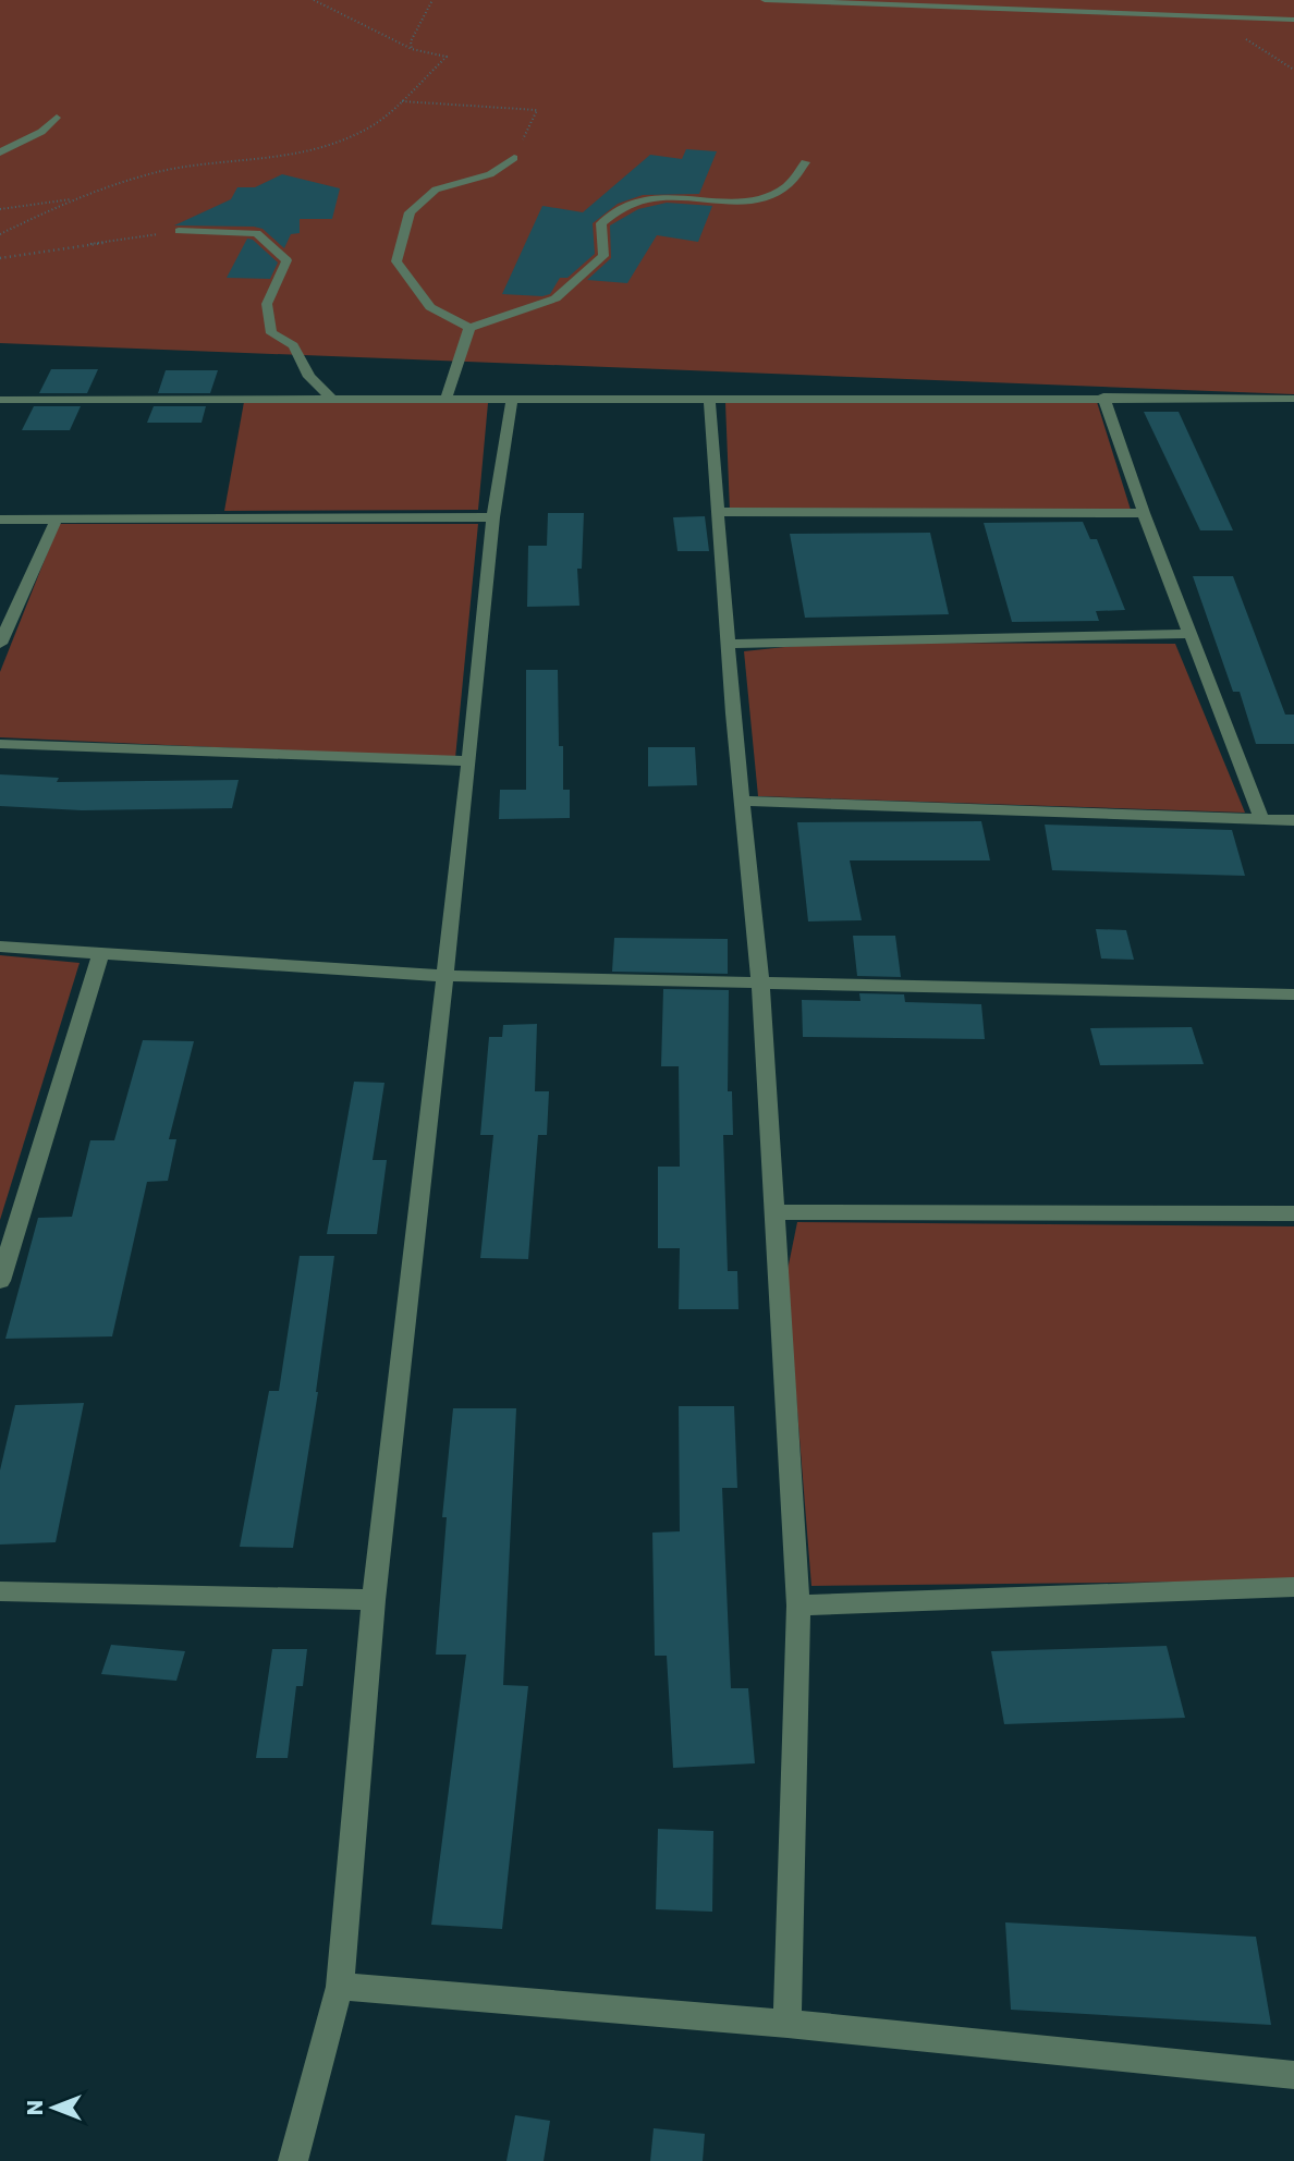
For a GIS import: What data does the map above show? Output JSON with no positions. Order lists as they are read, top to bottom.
{
  "north": "left"
}
